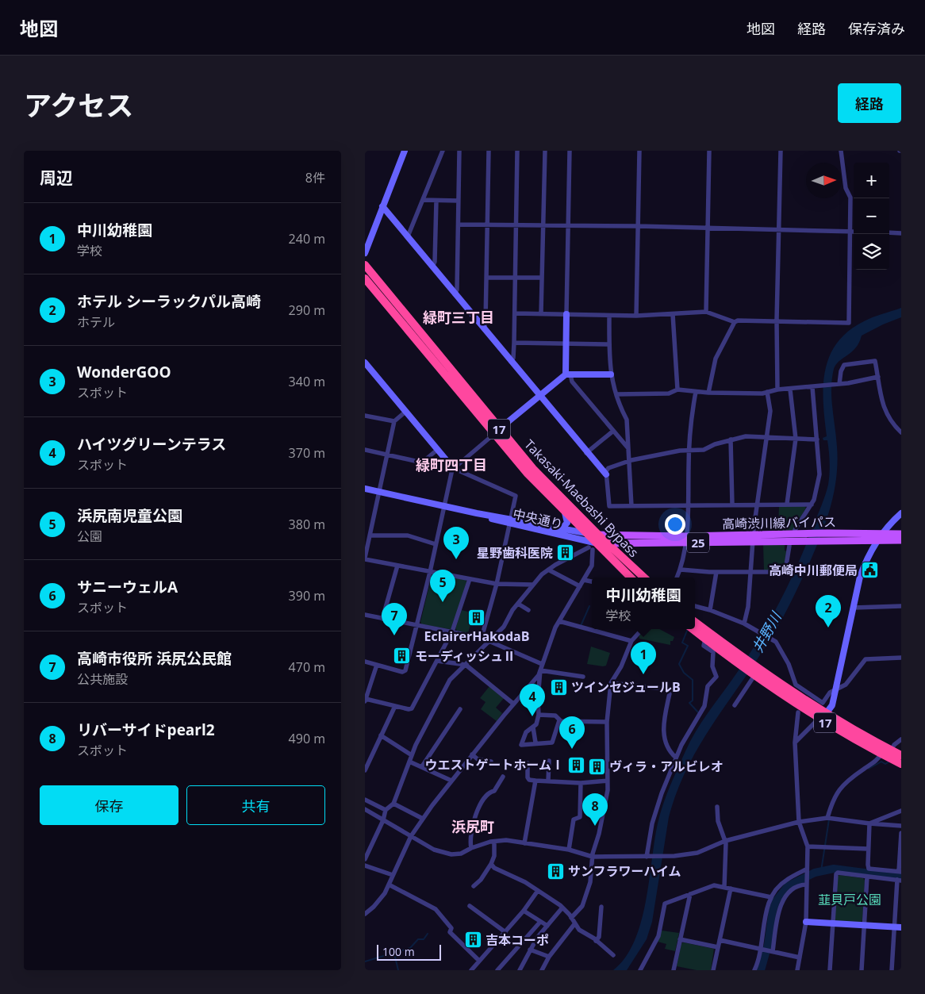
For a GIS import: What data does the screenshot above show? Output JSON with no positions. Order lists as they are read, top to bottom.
{
  "streets": {
    "highway": ["17", "Takasaki-Maebashi Bypass"],
    "main road": ["高崎渋川線バイパス", "25"],
    "street": ["中央通り"]
  },
  "crossings": [
    ["Takasaki-Maebashi Bypass", "中央通り"],
    ["Takasaki-Maebashi Bypass", "高崎渋川線バイパス"],
    ["中央通り", "高崎渋川線バイパス"]
  ],
  "districts": ["緑町三丁目", "緑町四丁目", "浜尻町"],
  "water": ["井野川"],
  "parks": ["韮貝戸公園"],
  "places": {
    "building": [
      "星野歯科医院",
      "EclairerHakodaB",
      "モーディッシュⅡ",
      "ツインセジュールB",
      "ウエストゲートホームⅠ",
      "ヴィラ・アルビレオ",
      "サンフラワーハイム",
      "吉本コーポ"
    ],
    "public building": ["高崎中川郵便局"]
  },
  "scale_bar": "100 m",
  "north": "right",
  "page": {
    "header": "地図",
    "nav": ["地図", "経路", "保存済み"],
    "title": "アクセス",
    "buttons": [
      "経路",
      ["保存", "共有"]
    ],
    "heading": ["周辺", "8件"],
    "map_buttons": ["+", "−"],
    "list": [
      {
        "mark": "1",
        "name": "中川幼稚園",
        "note": "学校",
        "value": "240 m"
      },
      {
        "mark": "2",
        "name": "ホテル シーラックパル高崎",
        "note": "ホテル",
        "value": "290 m"
      },
      {
        "mark": "3",
        "name": "WonderGOO",
        "note": "スポット",
        "value": "340 m"
      },
      {
        "mark": "4",
        "name": "ハイツグリーンテラス",
        "note": "スポット",
        "value": "370 m"
      },
      {
        "mark": "5",
        "name": "浜尻南児童公園",
        "note": "公園",
        "value": "380 m"
      },
      {
        "mark": "6",
        "name": "サニーウェルA",
        "note": "スポット",
        "value": "390 m"
      },
      {
        "mark": "7",
        "name": "高崎市役所 浜尻公民館",
        "note": "公共施設",
        "value": "470 m"
      },
      {
        "mark": "8",
        "name": "リバーサイドpearl2",
        "note": "スポット",
        "value": "490 m"
      }
    ],
    "pins": [
      "3",
      "5",
      "2",
      "7",
      "1",
      "4",
      "6",
      "8"
    ],
    "popup": ["中川幼稚園", "学校"],
    "scale": "100 m"
  }
}
